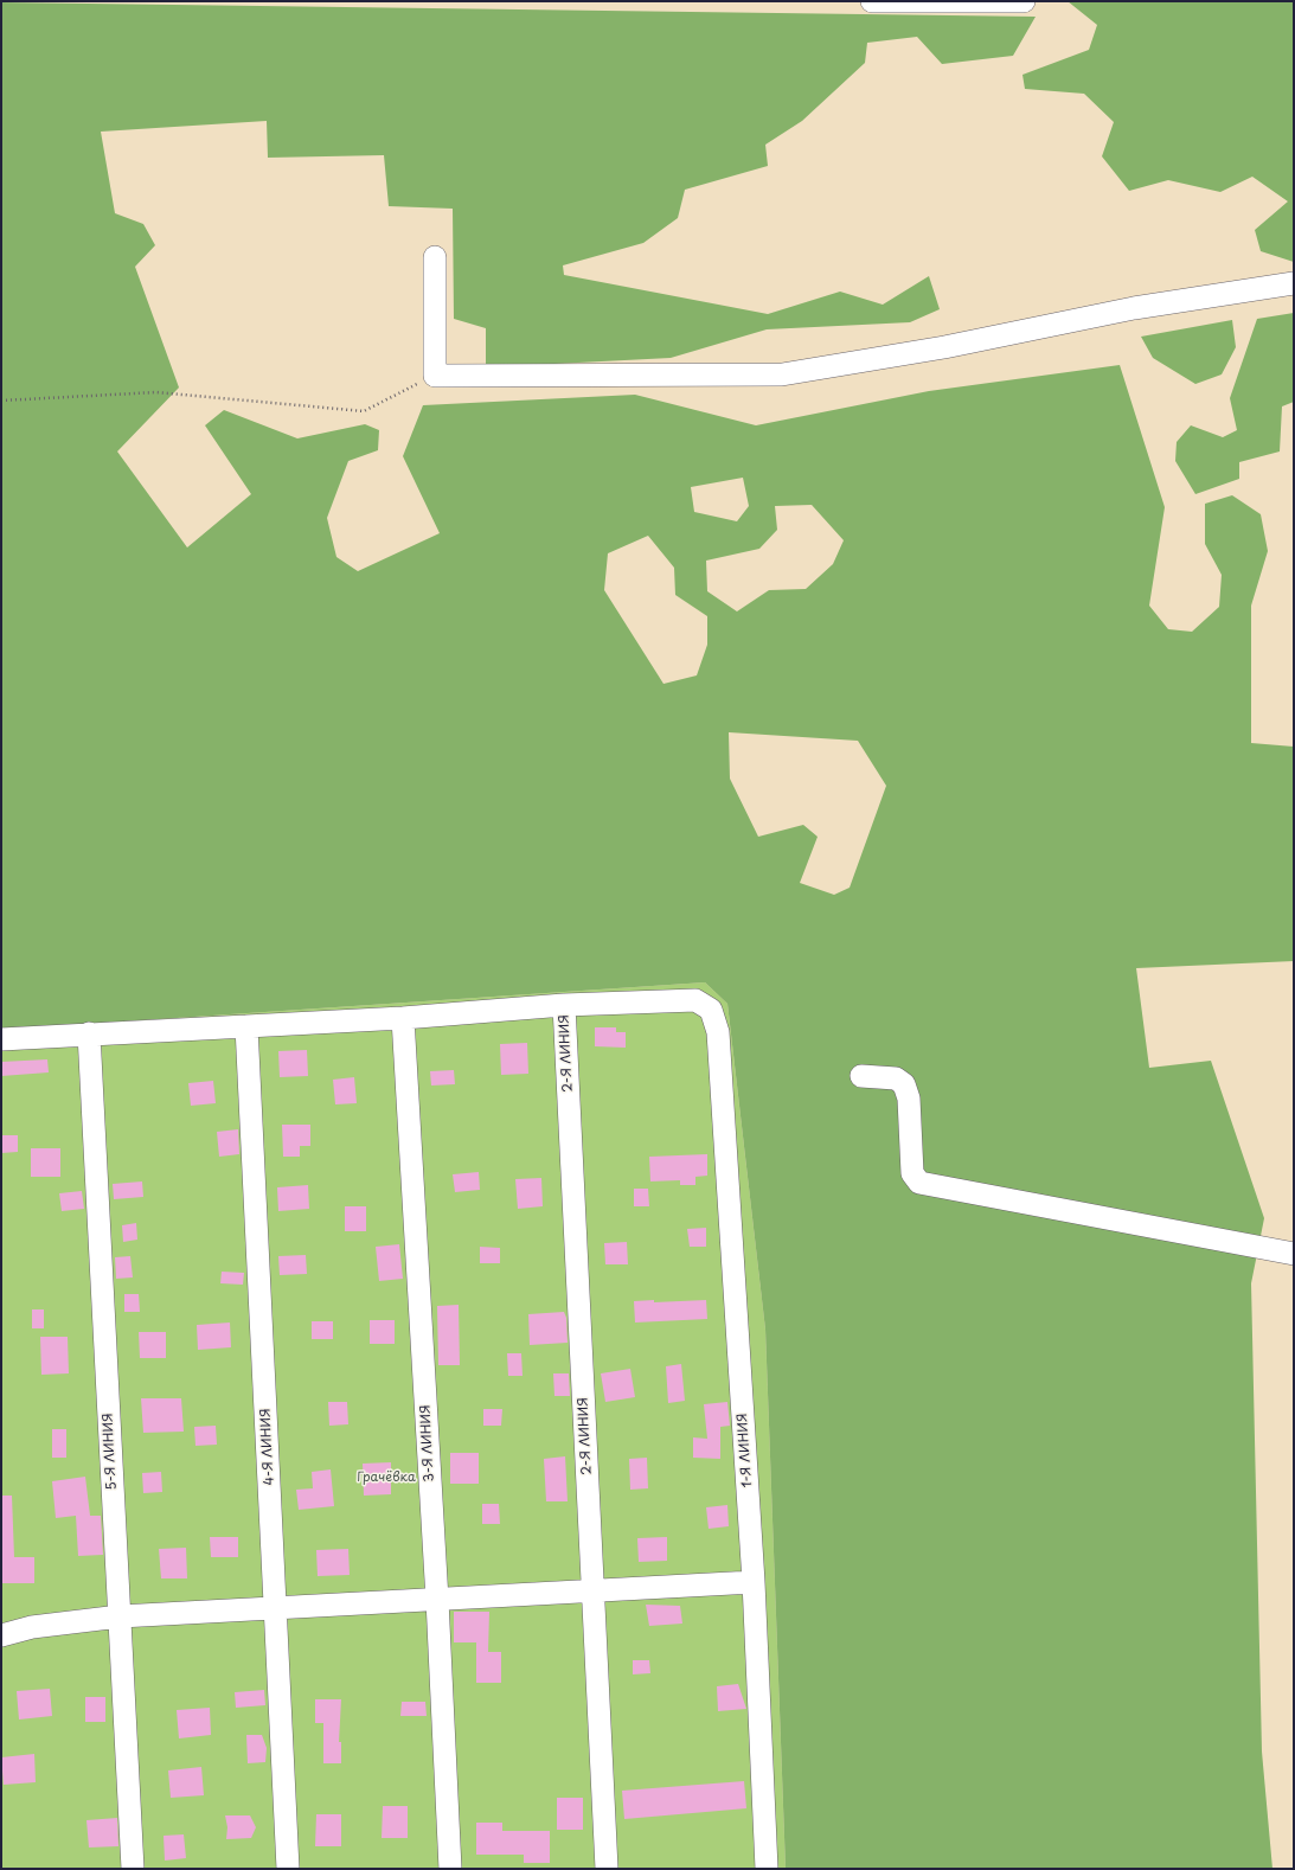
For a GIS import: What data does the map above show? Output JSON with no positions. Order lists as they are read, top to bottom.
{
  "streets": {
    "street": [
      "2-Я ЛИНИЯ",
      "3-Я ЛИНИЯ",
      "4-Я ЛИНИЯ",
      "1-Я ЛИНИЯ",
      "5-Я ЛИНИЯ"
    ]
  },
  "crossings": [
    ["2-Я ЛИНИЯ", "1-Я ЛИНИЯ"],
    ["3-Я ЛИНИЯ", "1-Я ЛИНИЯ"],
    ["4-Я ЛИНИЯ", "1-Я ЛИНИЯ"],
    ["1-Я ЛИНИЯ", "5-Я ЛИНИЯ"]
  ],
  "parks": ["Грачёвка"]
}
